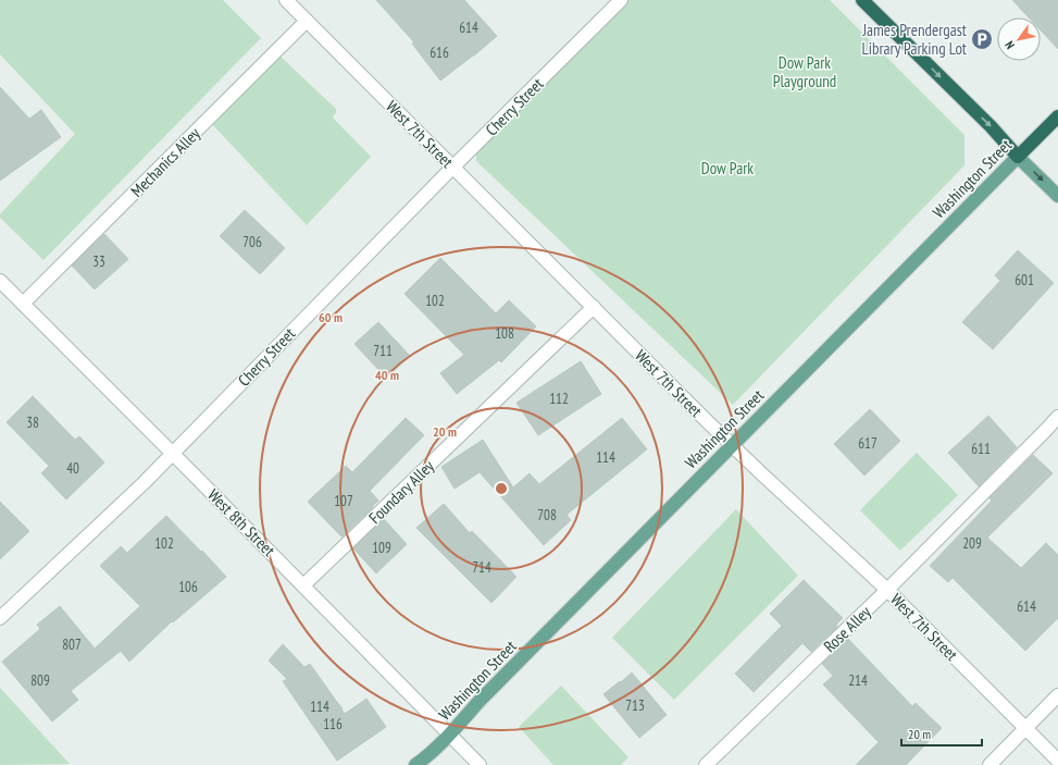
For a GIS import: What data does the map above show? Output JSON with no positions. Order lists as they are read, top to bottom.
{
  "streets": {
    "highway": ["Washington Street"],
    "street": [
      "Cherry Street",
      "West 7th Street",
      "Mechanics Alley",
      "Foundary Alley",
      "West 8th Street",
      "Rose Alley"
    ]
  },
  "crossings": [
    ["Cherry Street", "West 7th Street"],
    ["Cherry Street", "West 8th Street"],
    ["West 7th Street", "Mechanics Alley"],
    ["West 7th Street", "Washington Street"],
    ["West 7th Street", "Foundary Alley"],
    ["West 7th Street", "Rose Alley"],
    ["Mechanics Alley", "West 8th Street"],
    ["Washington Street", "West 8th Street"],
    ["Foundary Alley", "West 8th Street"]
  ],
  "parks": ["Dow Park Playground", "Dow Park"],
  "places": {
    "parking": ["James Prendergast Library Parking Lot"]
  },
  "house_numbers": [
    "614",
    "616",
    "706",
    "33",
    "601",
    "102",
    "108",
    "711",
    "112",
    "38",
    "617",
    "611",
    "114",
    "40",
    "107",
    "708",
    "102",
    "209",
    "109",
    "714",
    "106",
    "614",
    "807",
    "809",
    "214",
    "713",
    "114",
    "116"
  ],
  "scale_bar": "20 m",
  "north": "bottom left",
  "rings": ["60 m", "40 m", "20 m"]
}
